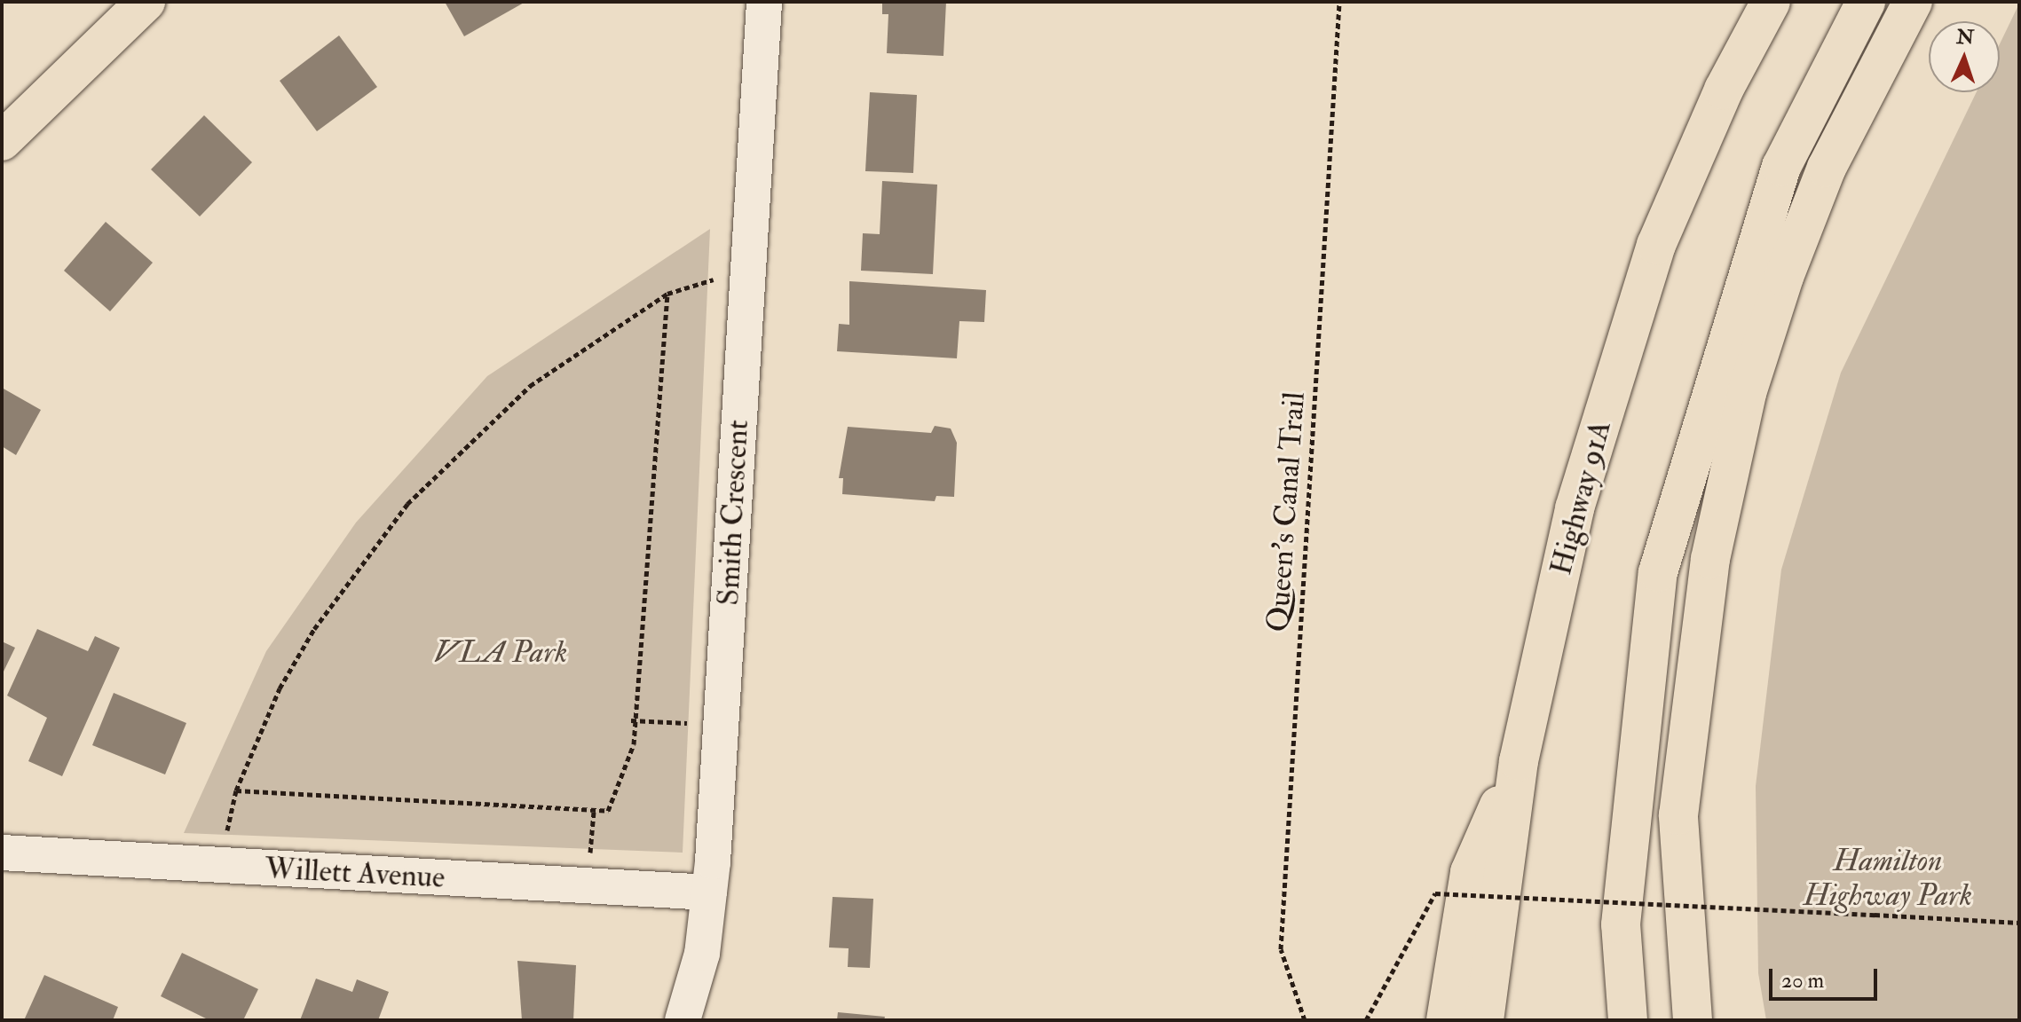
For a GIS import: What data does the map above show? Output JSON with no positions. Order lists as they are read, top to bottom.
{
  "streets": {
    "main road": ["Highway 91A"],
    "street": ["Smith Crescent", "Willett Avenue"],
    "path": ["Queen's Canal Trail"]
  },
  "crossings": [
    ["Smith Crescent", "Willett Avenue"]
  ],
  "parks": ["VLA Park", "Hamilton Highway Park"],
  "scale_bar": "20 m",
  "north": "top"
}
